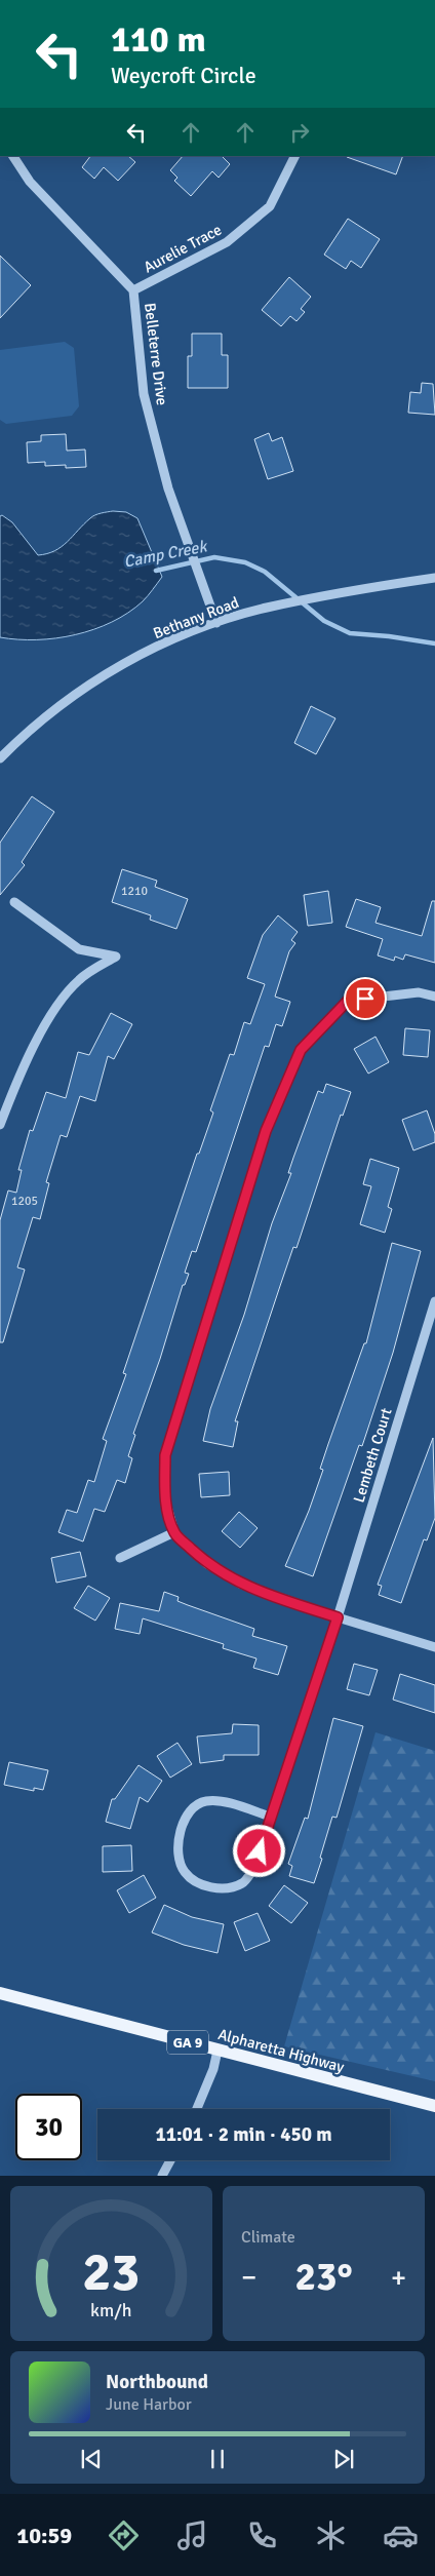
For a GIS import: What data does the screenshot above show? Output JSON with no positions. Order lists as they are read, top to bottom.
{
  "streets": {
    "main road": ["GA 9", "Alpharetta Highway"],
    "street": [
      "Aurelie Trace",
      "Belleterre Drive",
      "Bethany Road",
      "Lembeth Court"
    ]
  },
  "crossings": [
    ["Aurelie Trace", "Belleterre Drive"],
    ["Belleterre Drive", "Bethany Road"]
  ],
  "water": ["Camp Creek"],
  "house_numbers": ["1210", "1205"],
  "page": {
    "turn": ["110 m", "Weycroft Circle"],
    "limit": "30",
    "trip": "11:01 · 2 min · 450 m",
    "tile": "Climate",
    "heat": ["−", "23°", "+"],
    "song": ["Northbound", "June Harbor"],
    "tabs": "10:59",
    "gauge": ["23", "km/h"]
  }
}
